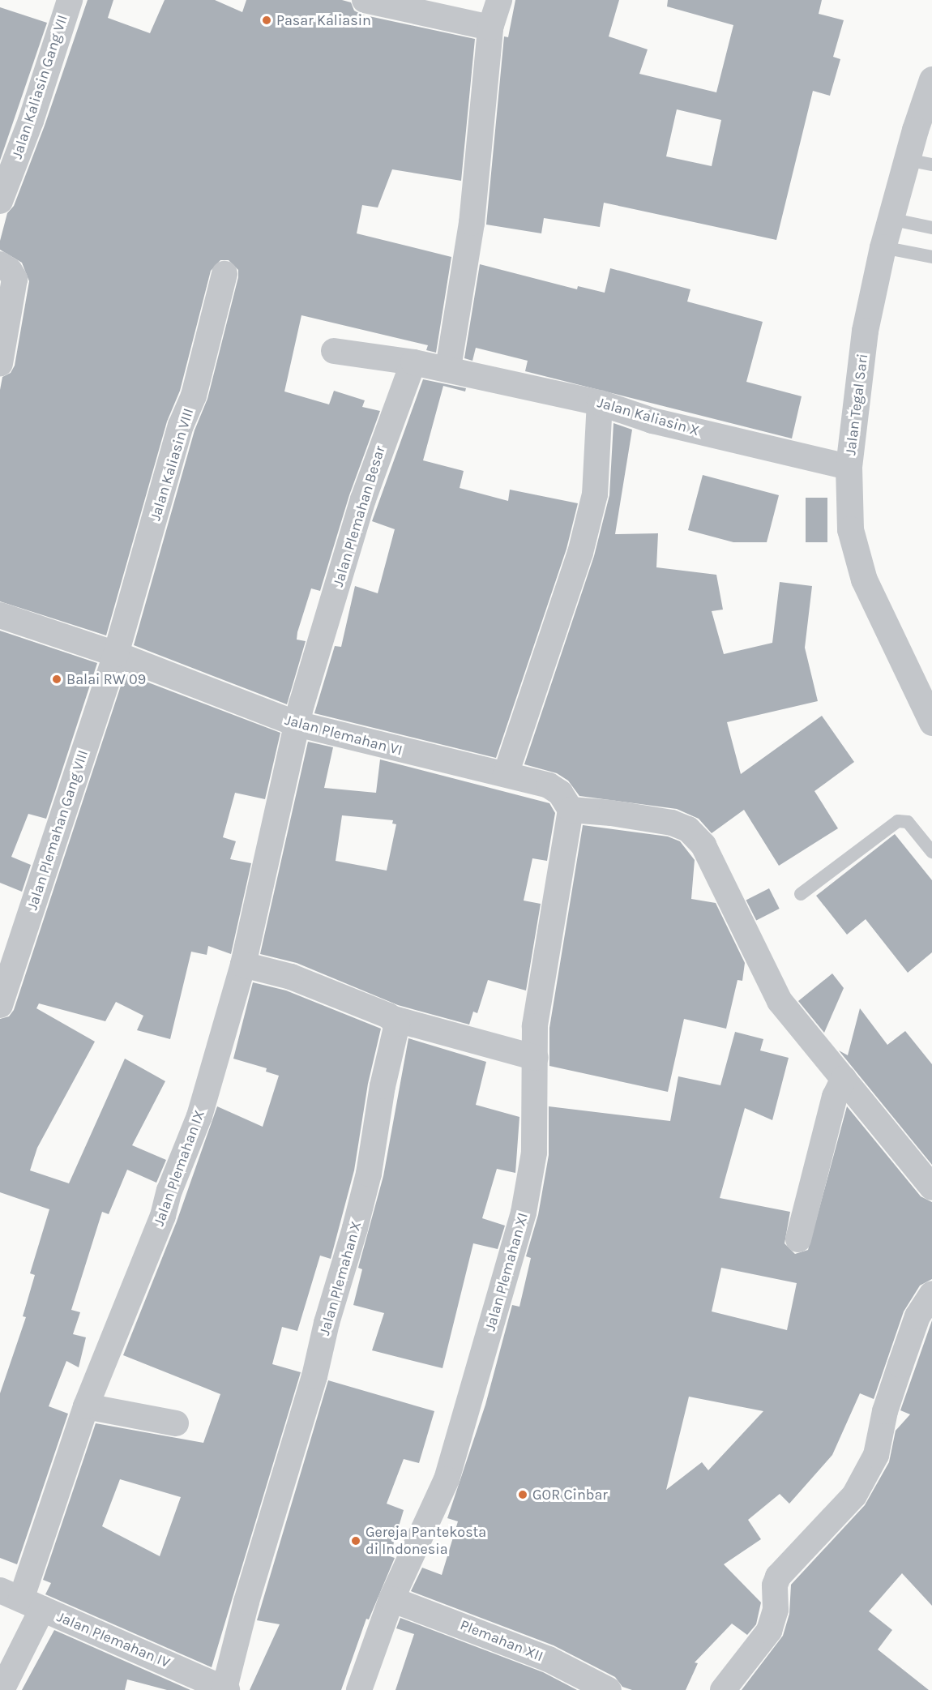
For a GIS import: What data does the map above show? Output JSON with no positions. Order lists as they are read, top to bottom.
{
  "streets": {
    "street": [
      "Jalan Kaliasin Gang VII",
      "Jalan Tegal Sari",
      "Jalan Kaliasin X",
      "Jalan Kaliasin VIII",
      "Jalan Plemahan Besar",
      "Jalan Plemahan VI",
      "Jalan Plemahan Gang VIII",
      "Jalan Plemahan IX",
      "Jalan Plemahan XI",
      "Jalan Plemahan X",
      "Jalan Plemahan IV",
      "Plemahan XII"
    ]
  },
  "crossings": [
    ["Jalan Tegal Sari", "Jalan Kaliasin X"],
    ["Jalan Kaliasin VIII", "Jalan Plemahan VI"],
    ["Jalan Kaliasin VIII", "Jalan Plemahan Gang VIII"],
    ["Jalan Plemahan Besar", "Jalan Plemahan VI"],
    ["Jalan Plemahan Besar", "Jalan Plemahan IX"],
    ["Jalan Plemahan VI", "Jalan Plemahan Gang VIII"],
    ["Jalan Plemahan VI", "Jalan Plemahan IX"],
    ["Jalan Plemahan VI", "Jalan Plemahan XI"],
    ["Jalan Plemahan IX", "Jalan Plemahan IV"],
    ["Jalan Plemahan XI", "Plemahan XII"],
    ["Jalan Plemahan X", "Jalan Plemahan IV"]
  ],
  "places": [
    "Pasar Kaliasin",
    "Balai RW 09",
    "GOR Cinbar",
    "Gereja Pantekosta di Indonesia"
  ]
}
